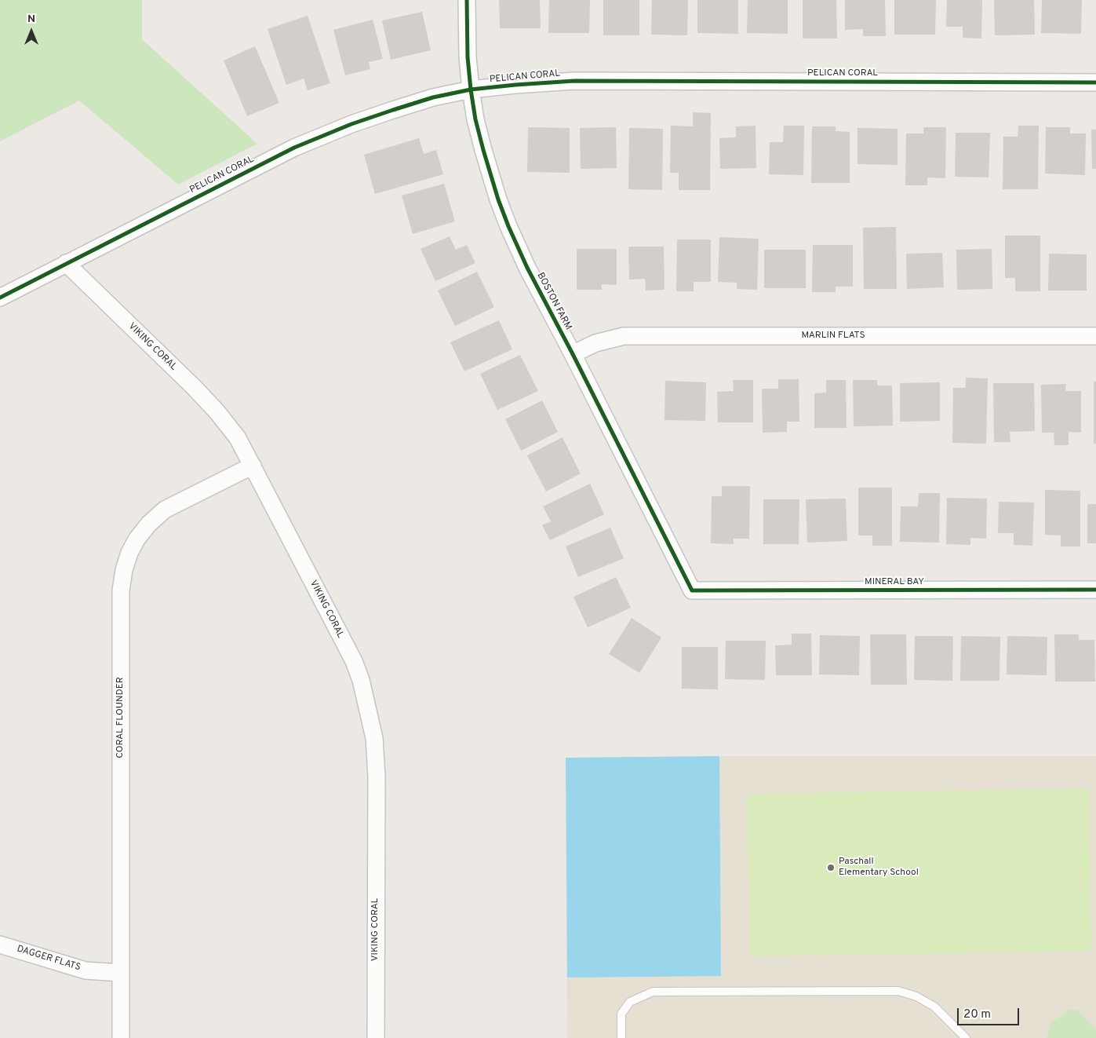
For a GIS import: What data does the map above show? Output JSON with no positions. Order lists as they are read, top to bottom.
{
  "streets": {
    "street": [
      "PELICAN CORAL",
      "BOSTON FARM",
      "MARLIN FLATS",
      "VIKING CORAL",
      "MINERAL BAY",
      "CORAL FLOUNDER",
      "DAGGER FLATS"
    ]
  },
  "crossings": [
    ["PELICAN CORAL", "BOSTON FARM"],
    ["PELICAN CORAL", "VIKING CORAL"],
    ["BOSTON FARM", "MARLIN FLATS"],
    ["BOSTON FARM", "MINERAL BAY"],
    ["VIKING CORAL", "CORAL FLOUNDER"],
    ["CORAL FLOUNDER", "DAGGER FLATS"]
  ],
  "places": ["Paschall Elementary School"],
  "scale_bar": "20 m",
  "north": "top"
}
